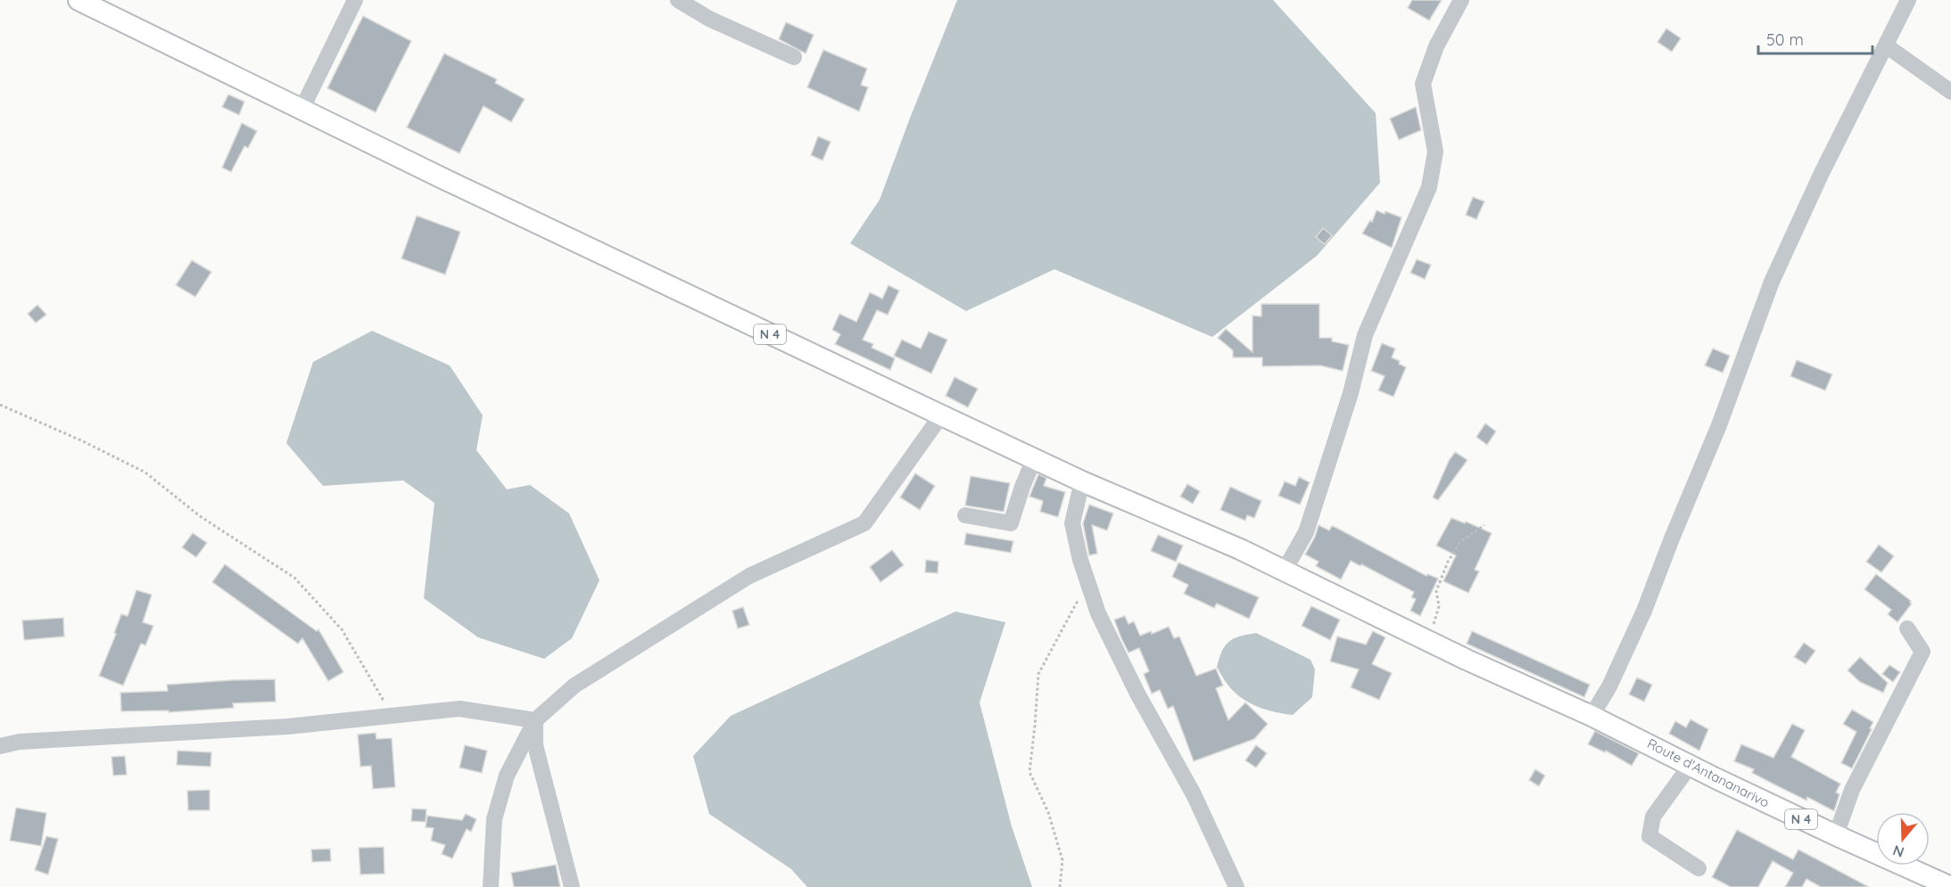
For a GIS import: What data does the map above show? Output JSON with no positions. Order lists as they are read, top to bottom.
{
  "streets": {
    "main road": ["N 4", "Route d'Antananarivo"]
  },
  "crossings": [
    ["N 4", "Route d'Antananarivo"]
  ],
  "scale_bar": "50 m",
  "north": "bottom"
}
